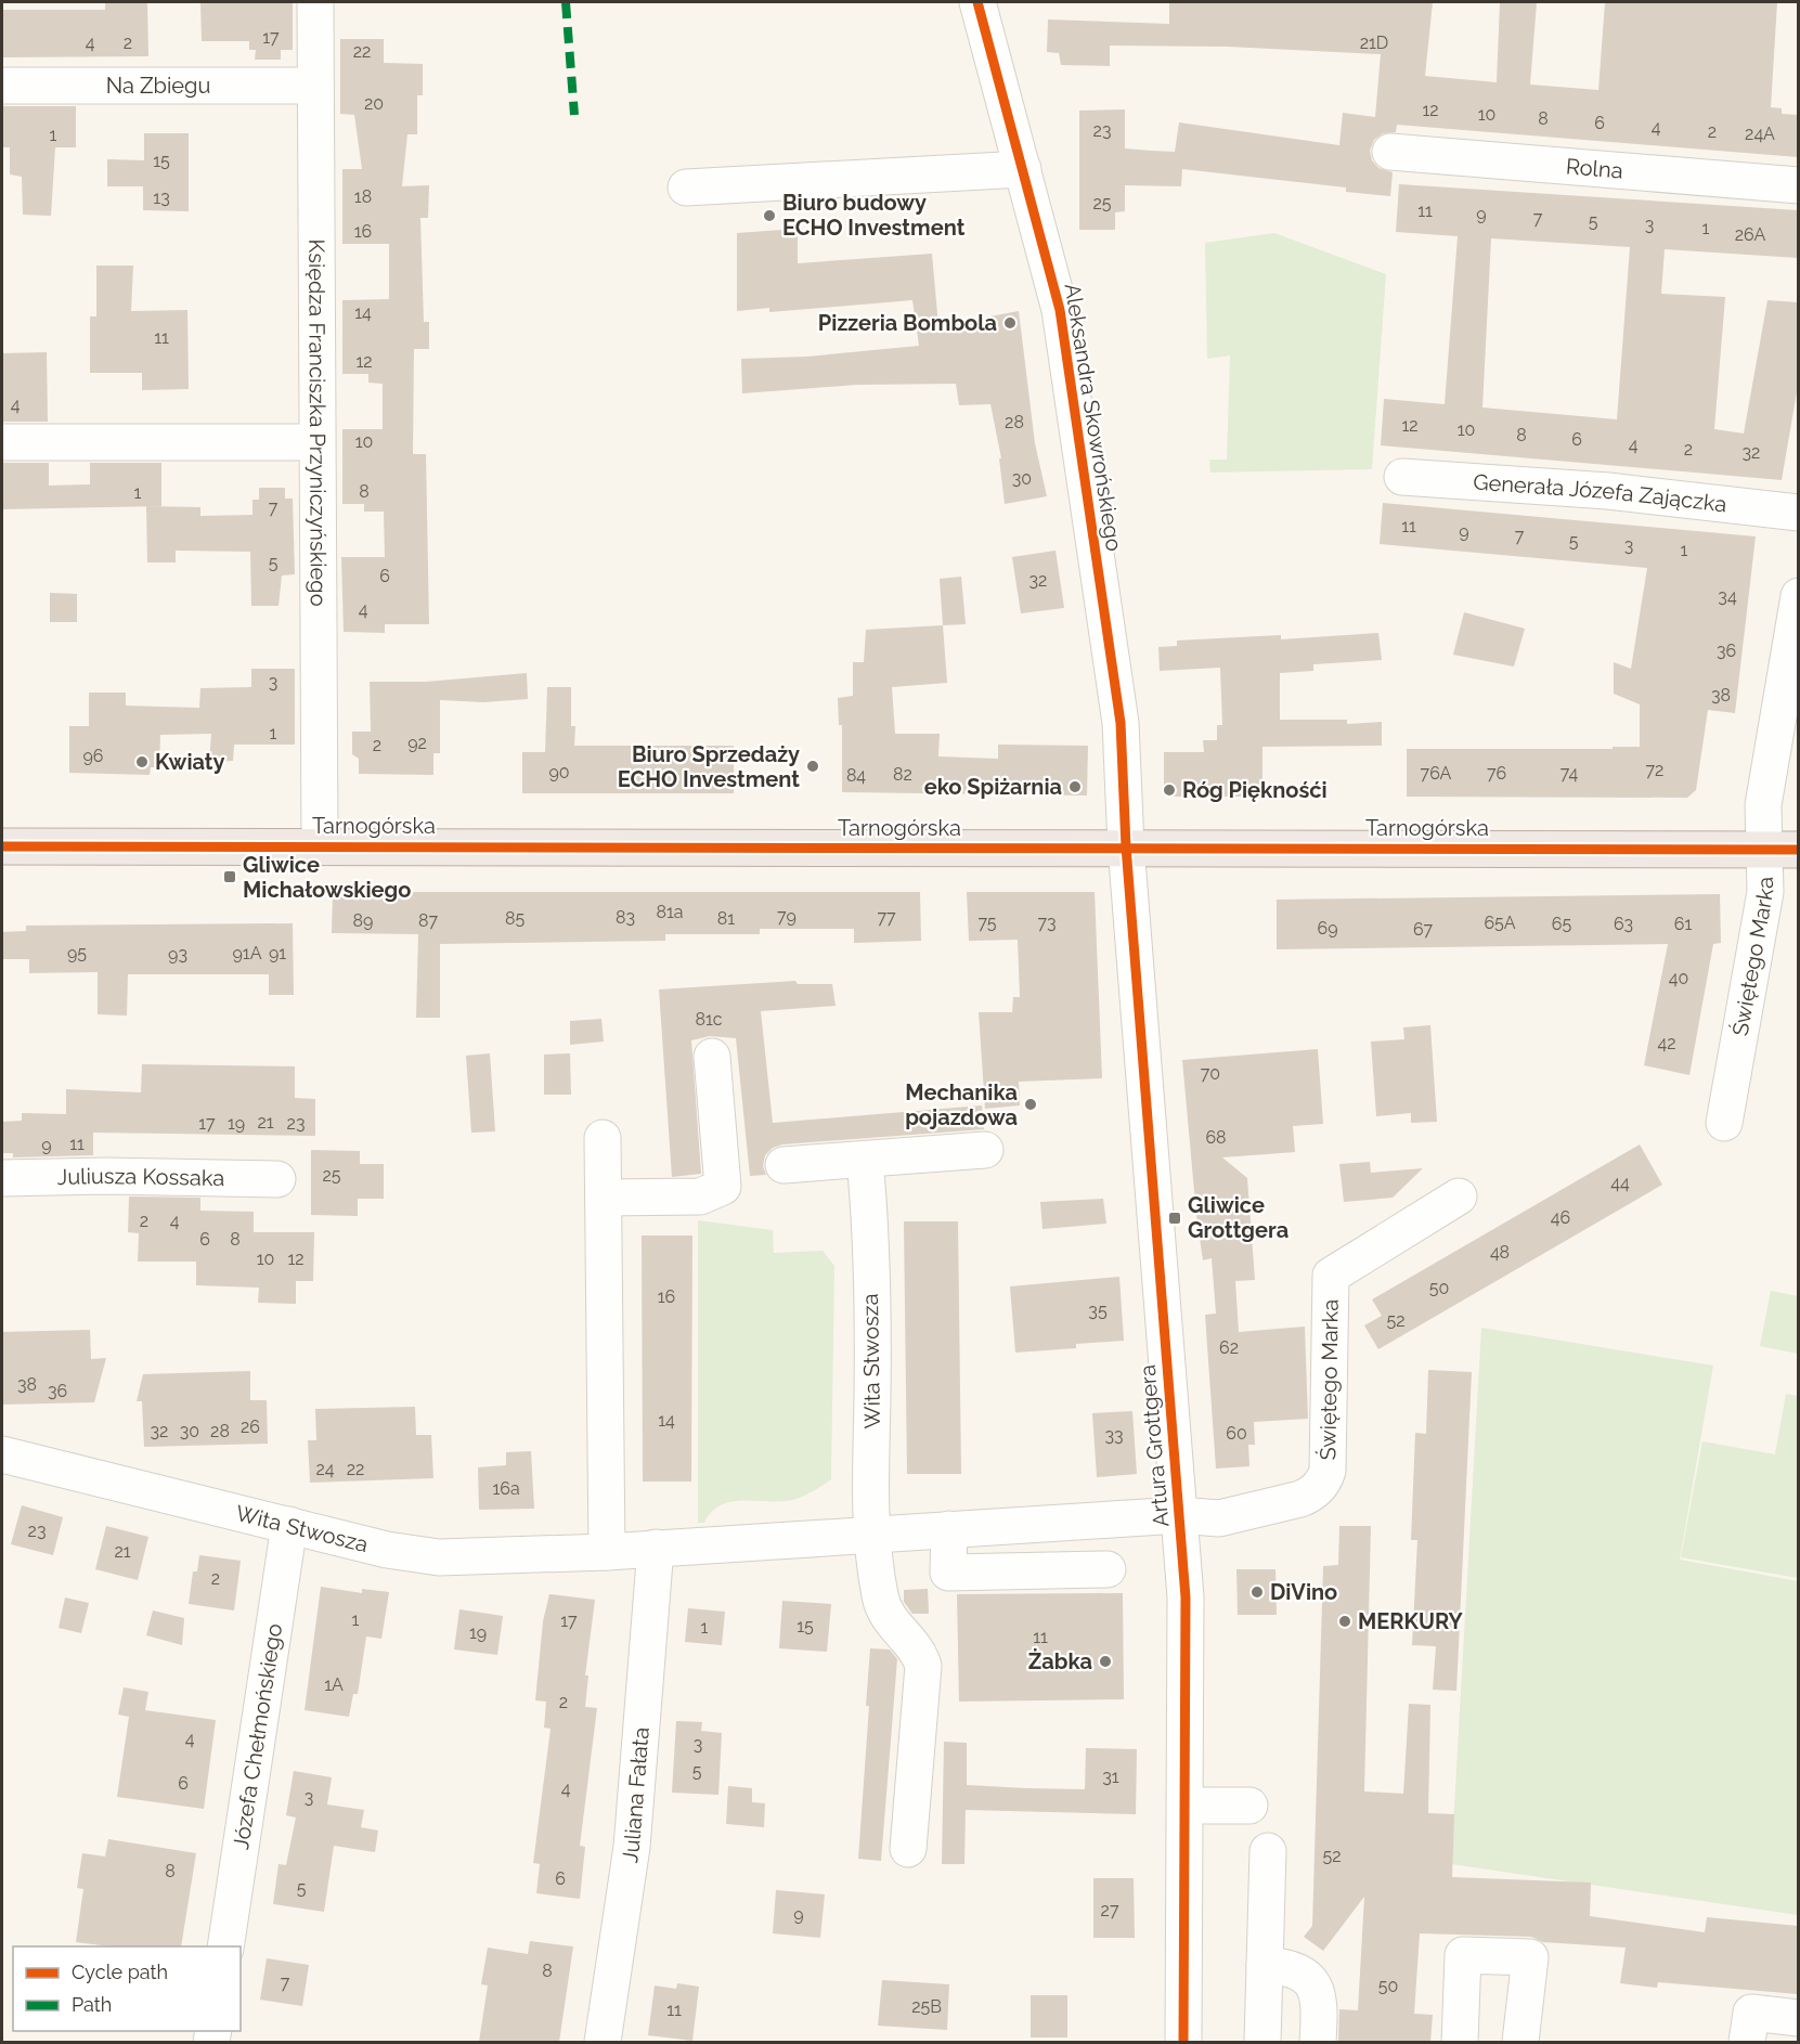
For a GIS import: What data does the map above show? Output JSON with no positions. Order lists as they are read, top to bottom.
{
  "streets": {
    "main road": ["Tarnogórska"],
    "street": [
      "Na Zbiegu",
      "Rolna",
      "Aleksandra Skowrońskiego",
      "Księdza Franciszka Przyniczyńskiego",
      "Generała Józefa Zajączka",
      "Świętego Marka",
      "Juliusza Kossaka",
      "Wita Stwosza",
      "Artura Grottgera",
      "Józefa Chełmońskiego",
      "Juliana Fałata"
    ]
  },
  "crossings": [
    ["Na Zbiegu", "Księdza Franciszka Przyniczyńskiego"],
    ["Aleksandra Skowrońskiego", "Tarnogórska"],
    ["Aleksandra Skowrońskiego", "Artura Grottgera"],
    ["Księdza Franciszka Przyniczyńskiego", "Tarnogórska"],
    ["Tarnogórska", "Świętego Marka"],
    ["Tarnogórska", "Artura Grottgera"],
    ["Świętego Marka", "Wita Stwosza"],
    ["Świętego Marka", "Artura Grottgera"],
    ["Wita Stwosza", "Artura Grottgera"],
    ["Wita Stwosza", "Józefa Chełmońskiego"],
    ["Wita Stwosza", "Juliana Fałata"]
  ],
  "places": {
    "other": [
      "Biuro budowy ECHO Investment",
      "Pizzeria Bombola",
      "Kwiaty",
      "Biuro Sprzedaży ECHO Investment",
      "eko Spiżarnia",
      "Róg Pięknośći",
      "Mechanika pojazdowa",
      "DiVino",
      "MERKURY",
      "Żabka"
    ],
    "transit": ["Gliwice Michałowskiego", "Gliwice Grottgera"]
  },
  "house_numbers": [
    "17",
    "4",
    "2",
    "21D",
    "22",
    "20",
    "12",
    "10",
    "8",
    "6",
    "4",
    "23",
    "2",
    "24A",
    "1",
    "15",
    "18",
    "13",
    "25",
    "11",
    "9",
    "7",
    "5",
    "3",
    "1",
    "16",
    "26A",
    "14",
    "11",
    "12",
    "4",
    "28",
    "12",
    "10",
    "8",
    "6",
    "10",
    "4",
    "2",
    "32",
    "30",
    "8",
    "1",
    "7",
    "11",
    "9",
    "7",
    "5",
    "3",
    "1",
    "5",
    "6",
    "32",
    "34",
    "4",
    "36",
    "3",
    "38",
    "1",
    "92",
    "2",
    "96",
    "72",
    "90",
    "76A",
    "76",
    "74",
    "82",
    "84",
    "81a",
    "79",
    "83",
    "77",
    "85",
    "81",
    "89",
    "87",
    "75",
    "73",
    "65A",
    "65",
    "63",
    "61",
    "69",
    "67",
    "95",
    "91A",
    "91",
    "93",
    "40",
    "81c",
    "42",
    "70",
    "21",
    "17",
    "19",
    "23",
    "68",
    "11",
    "9",
    "25",
    "44",
    "46",
    "2",
    "4",
    "6",
    "8",
    "48",
    "10",
    "12",
    "50",
    "16",
    "35",
    "52",
    "62",
    "38",
    "36",
    "14",
    "26",
    "32",
    "30",
    "28",
    "60",
    "33",
    "24",
    "22",
    "16a",
    "23",
    "21",
    "2",
    "1",
    "17",
    "15",
    "1",
    "19",
    "11",
    "1A",
    "2",
    "4",
    "3",
    "5",
    "31",
    "6",
    "4",
    "3",
    "52",
    "8",
    "6",
    "5",
    "27",
    "9",
    "8",
    "7",
    "50",
    "25B",
    "11"
  ],
  "legend": ["Cycle path", "Path"]
}
